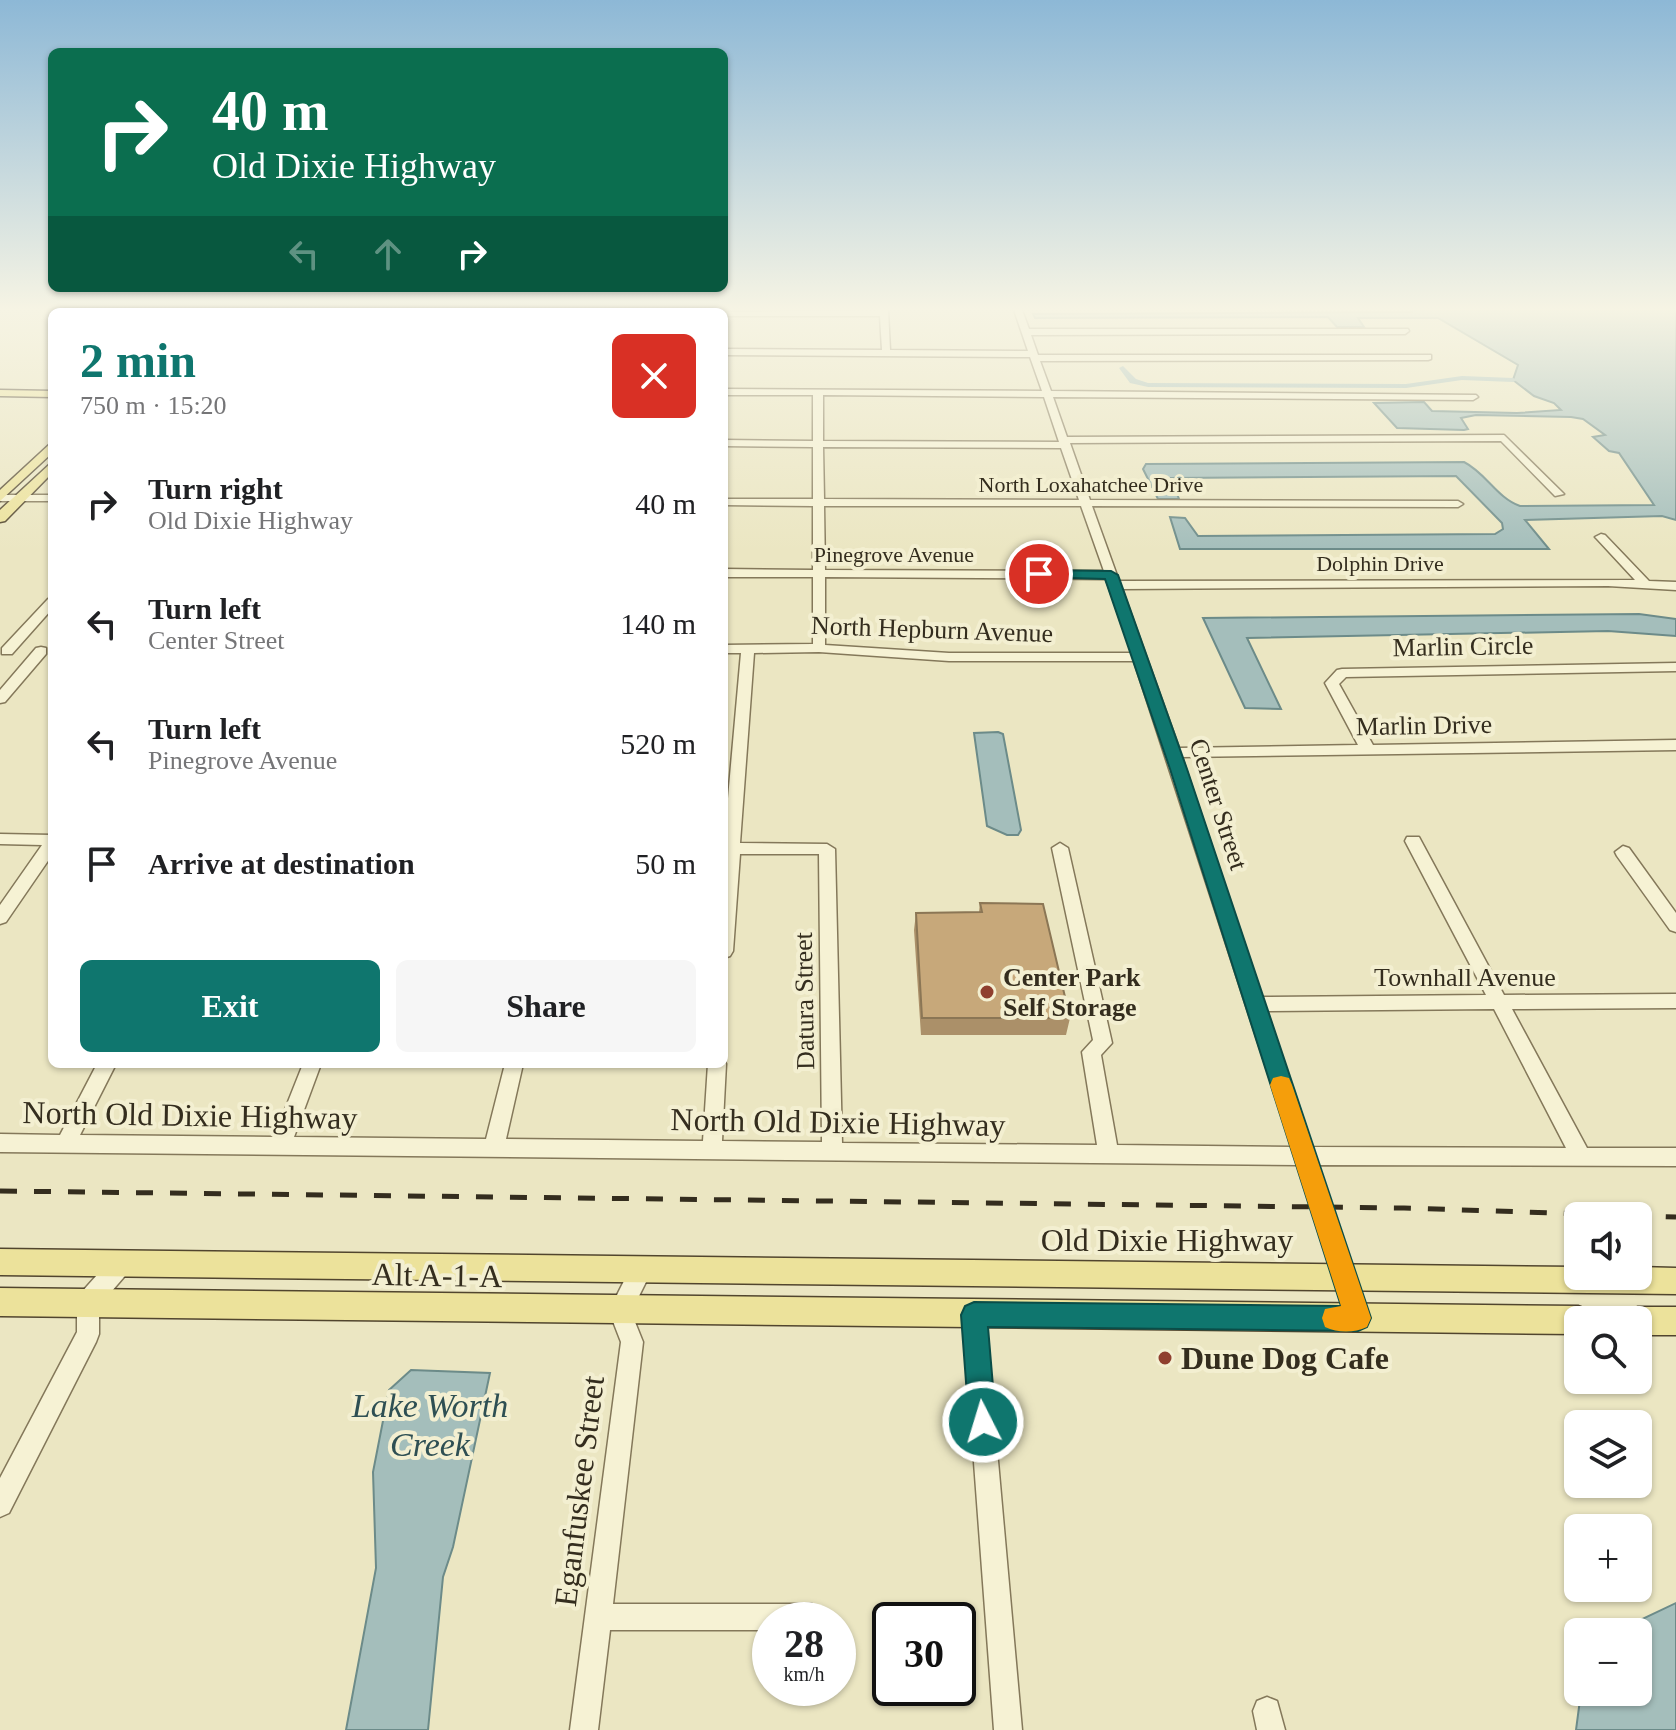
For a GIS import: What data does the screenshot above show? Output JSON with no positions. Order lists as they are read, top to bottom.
{
  "streets": {
    "main road": ["Old Dixie Highway", "Alt A-1-A"],
    "street": [
      "North Loxahatchee Drive",
      "Pinegrove Avenue",
      "Dolphin Drive",
      "North Hepburn Avenue",
      "Marlin Circle",
      "Marlin Drive",
      "Center Street",
      "Townhall Avenue",
      "Datura Street",
      "North Old Dixie Highway",
      "Eganfuskee Street"
    ]
  },
  "crossings": [
    ["North Loxahatchee Drive", "Center Street"],
    ["Pinegrove Avenue", "Dolphin Drive"],
    ["Pinegrove Avenue", "Center Street"],
    ["Dolphin Drive", "Center Street"],
    ["North Hepburn Avenue", "Center Street"],
    ["Marlin Circle", "Marlin Drive"],
    ["Marlin Drive", "Center Street"],
    ["Center Street", "Townhall Avenue"],
    ["Center Street", "North Old Dixie Highway"],
    ["Center Street", "Old Dixie Highway"],
    ["Datura Street", "North Old Dixie Highway"],
    ["Old Dixie Highway", "Alt A-1-A"],
    ["Alt A-1-A", "Eganfuskee Street"]
  ],
  "water": ["Lake Worth Creek"],
  "places": ["Center Park Self Storage", "Dune Dog Cafe"],
  "page": {
    "turn": ["40 m", "Old Dixie Highway"],
    "heading": ["2 min", "750 m · 15:20"],
    "list": [
      {
        "name": "Turn right",
        "note": "Old Dixie Highway",
        "value": "40 m"
      },
      {
        "name": "Turn left",
        "note": "Center Street",
        "value": "140 m"
      },
      {
        "name": "Turn left",
        "note": "Pinegrove Avenue",
        "value": "520 m"
      },
      {
        "name": "Arrive at destination",
        "value": "50 m"
      }
    ],
    "buttons": ["Exit", "Share"],
    "map_buttons": ["+", "−"],
    "speed": "28 km/h",
    "limit": "30"
  }
}
